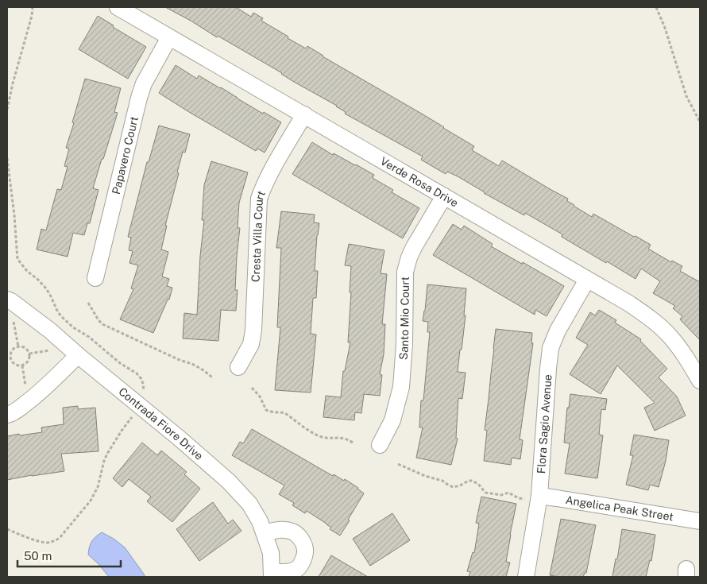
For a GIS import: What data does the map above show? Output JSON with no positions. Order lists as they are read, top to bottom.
{
  "streets": {
    "street": [
      "Papavero Court",
      "Verde Rosa Drive",
      "Cresta Villa Court",
      "Santo Mio Court",
      "Contrada Fiore Drive",
      "Flora Sagio Avenue",
      "Angelica Peak Street"
    ]
  },
  "crossings": [
    ["Papavero Court", "Verde Rosa Drive"],
    ["Verde Rosa Drive", "Cresta Villa Court"],
    ["Verde Rosa Drive", "Santo Mio Court"],
    ["Verde Rosa Drive", "Flora Sagio Avenue"],
    ["Flora Sagio Avenue", "Angelica Peak Street"]
  ],
  "scale_bar": "50 m"
}
